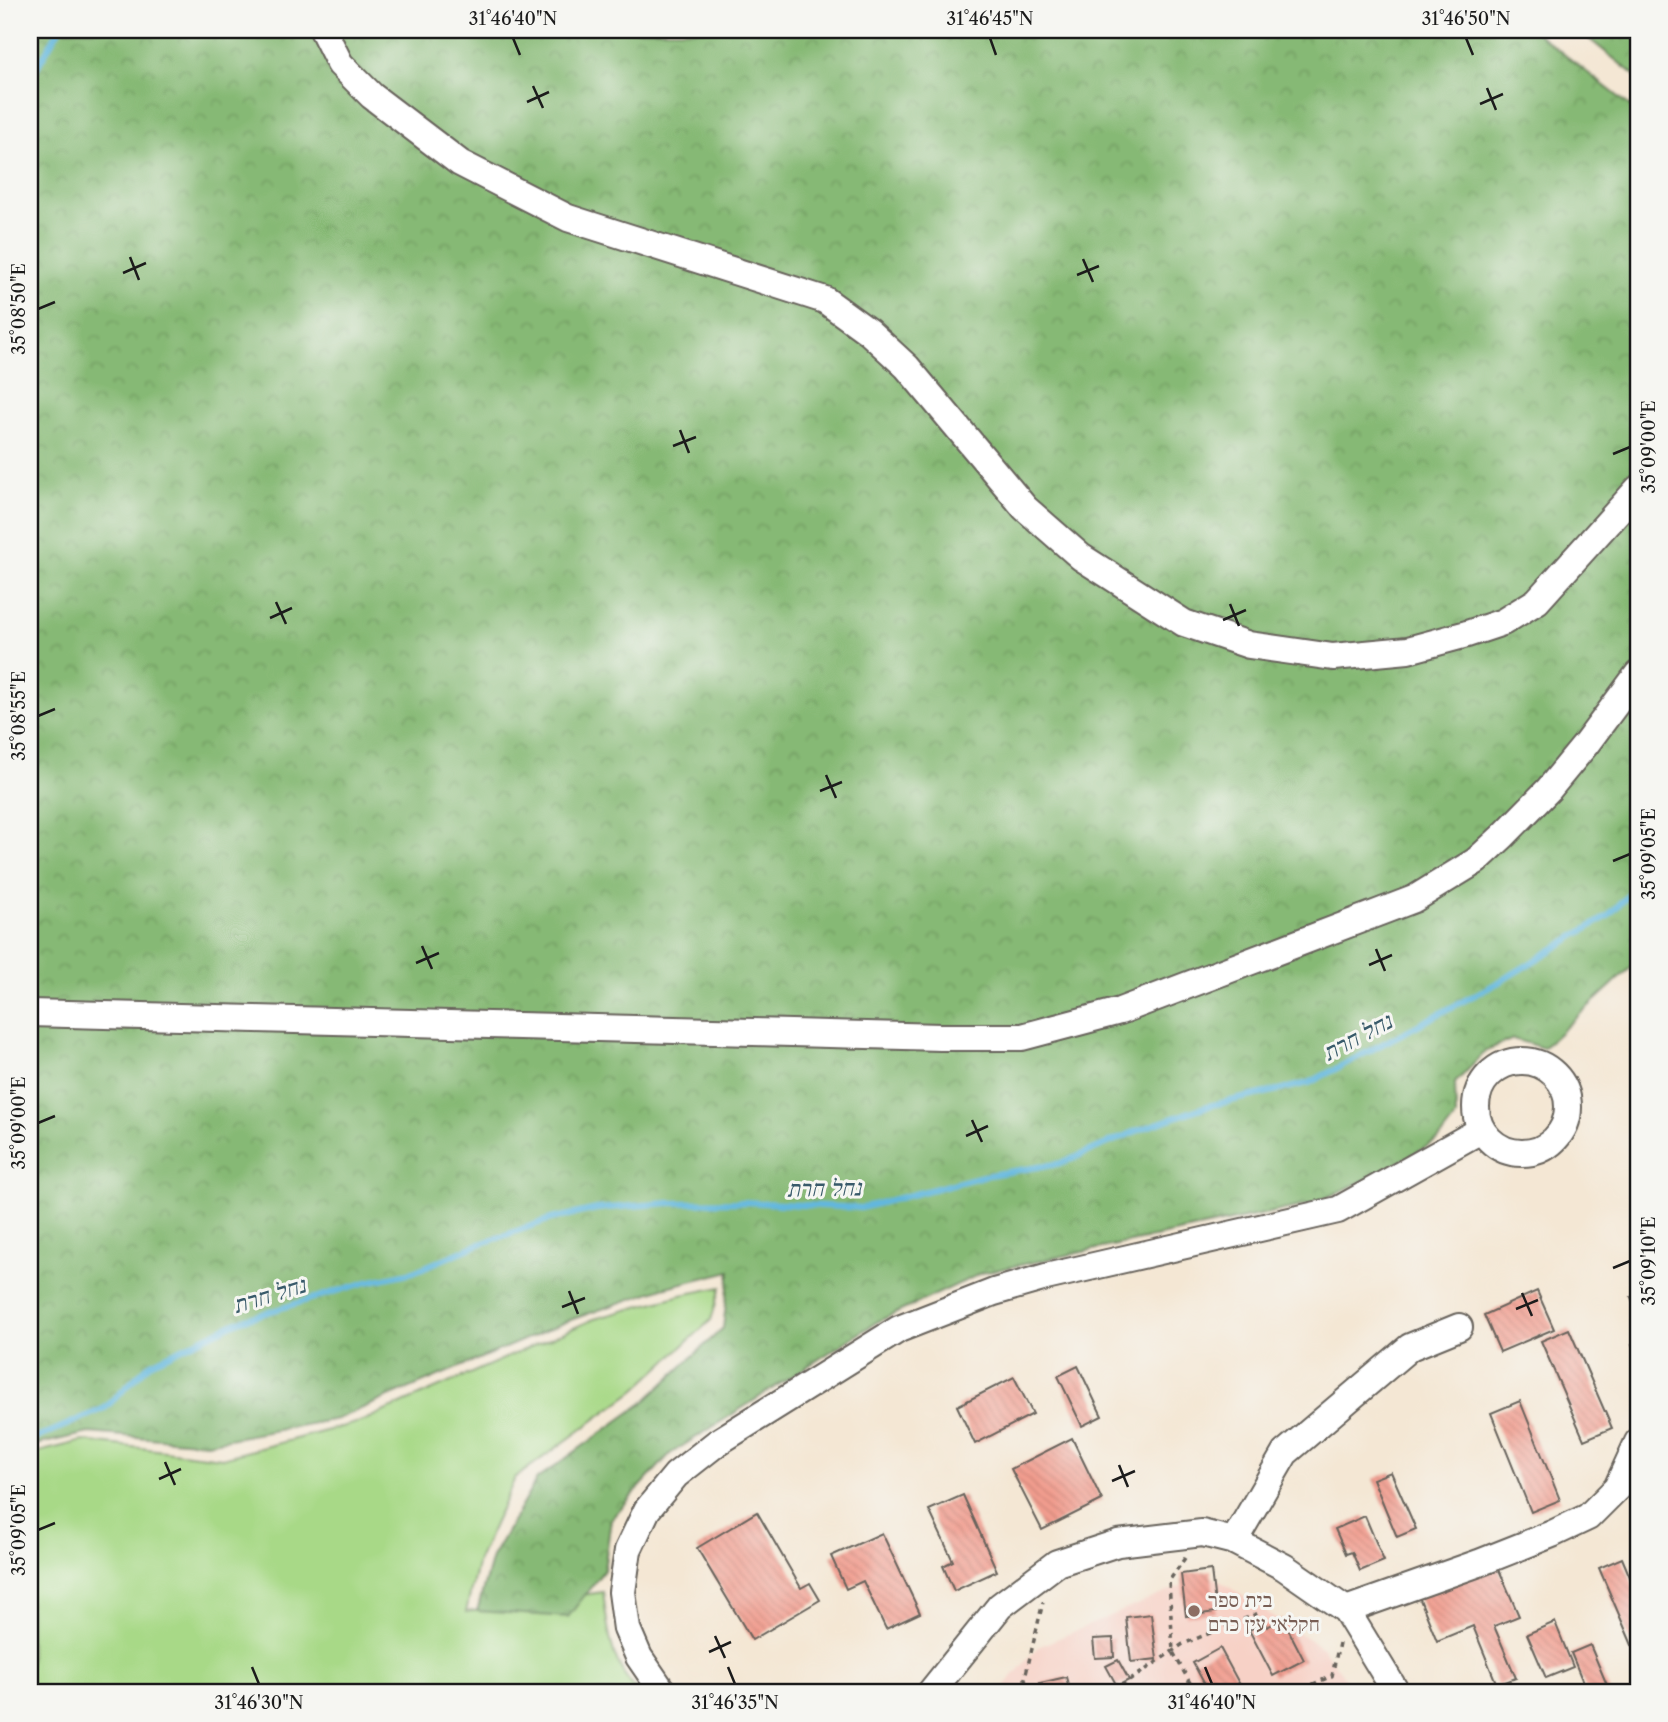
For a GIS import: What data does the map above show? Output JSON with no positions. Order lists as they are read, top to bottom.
{
  "water": ["נחל חרת"],
  "places": ["בית ספר חקלאי עין כרם"],
  "coordinates": [
    "31°46'40\"N",
    "31°46'45\"N",
    "31°46'50\"N",
    "35°08'50\"E",
    "35°09'00\"E",
    "35°08'55\"E",
    "35°09'05\"E",
    "35°09'10\"E",
    "31°46'30\"N",
    "31°46'35\"N"
  ]
}
